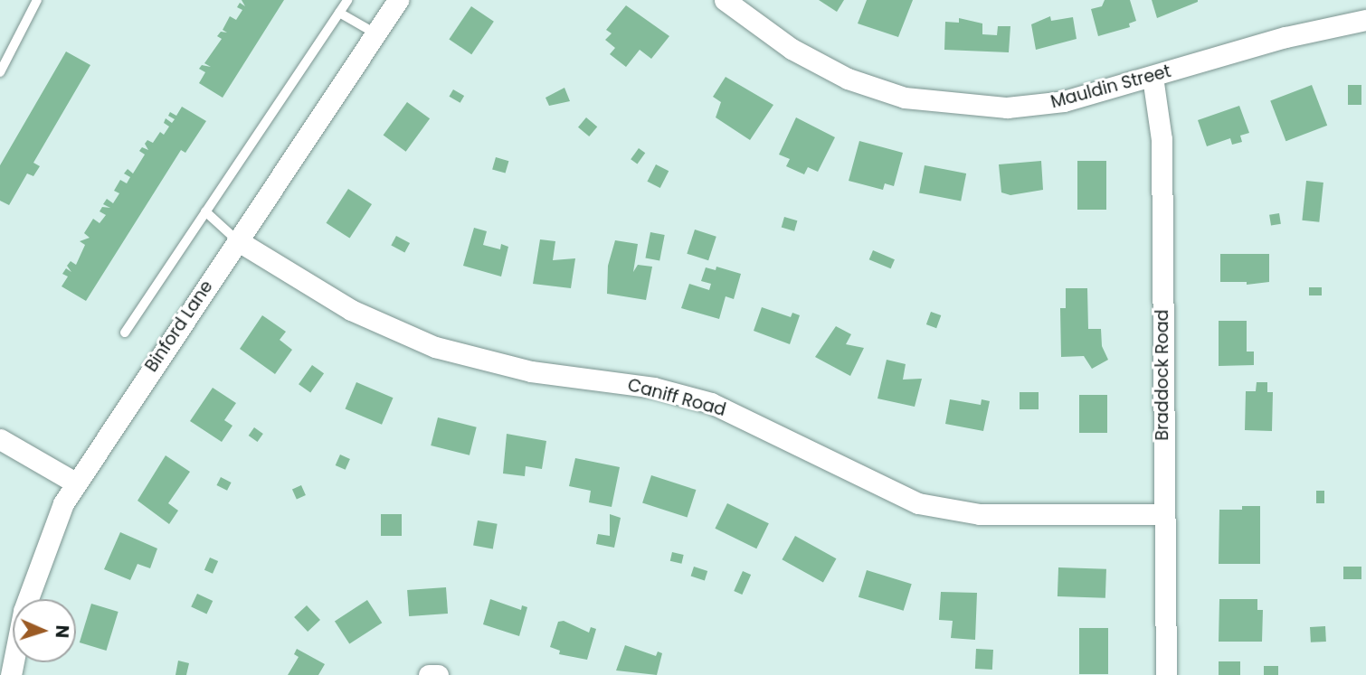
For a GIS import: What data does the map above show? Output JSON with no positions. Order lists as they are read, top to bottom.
{
  "streets": {
    "street": [
      "Mauldin Street",
      "Binford Lane",
      "Braddock Road",
      "Caniff Road"
    ]
  },
  "crossings": [
    ["Mauldin Street", "Braddock Road"],
    ["Binford Lane", "Caniff Road"],
    ["Braddock Road", "Caniff Road"]
  ],
  "north": "right"
}
